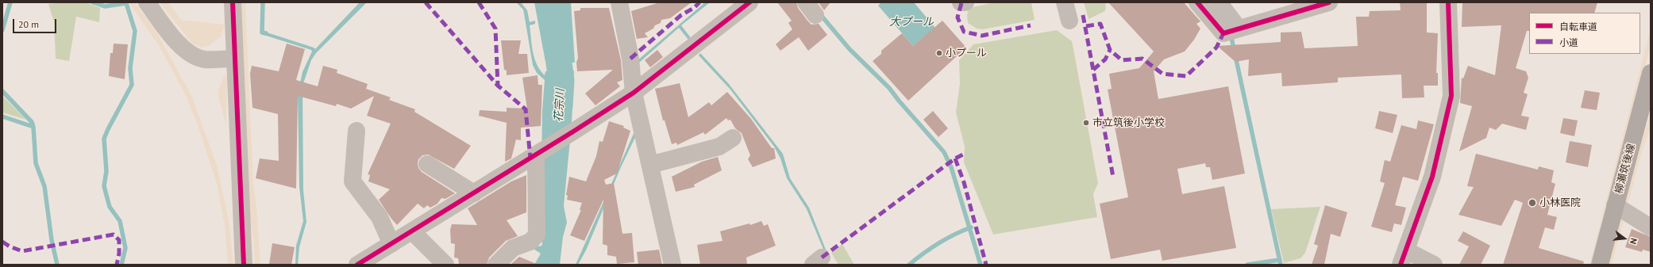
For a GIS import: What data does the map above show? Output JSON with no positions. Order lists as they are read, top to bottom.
{
  "streets": {
    "main road": ["柳瀬筑後線"]
  },
  "water": ["大プール", "花宗川"],
  "places": ["小プール", "市立筑後小学校", "小林医院"],
  "legend": ["自転車道", "小道"],
  "scale_bar": "20 m",
  "north": "right"
}
